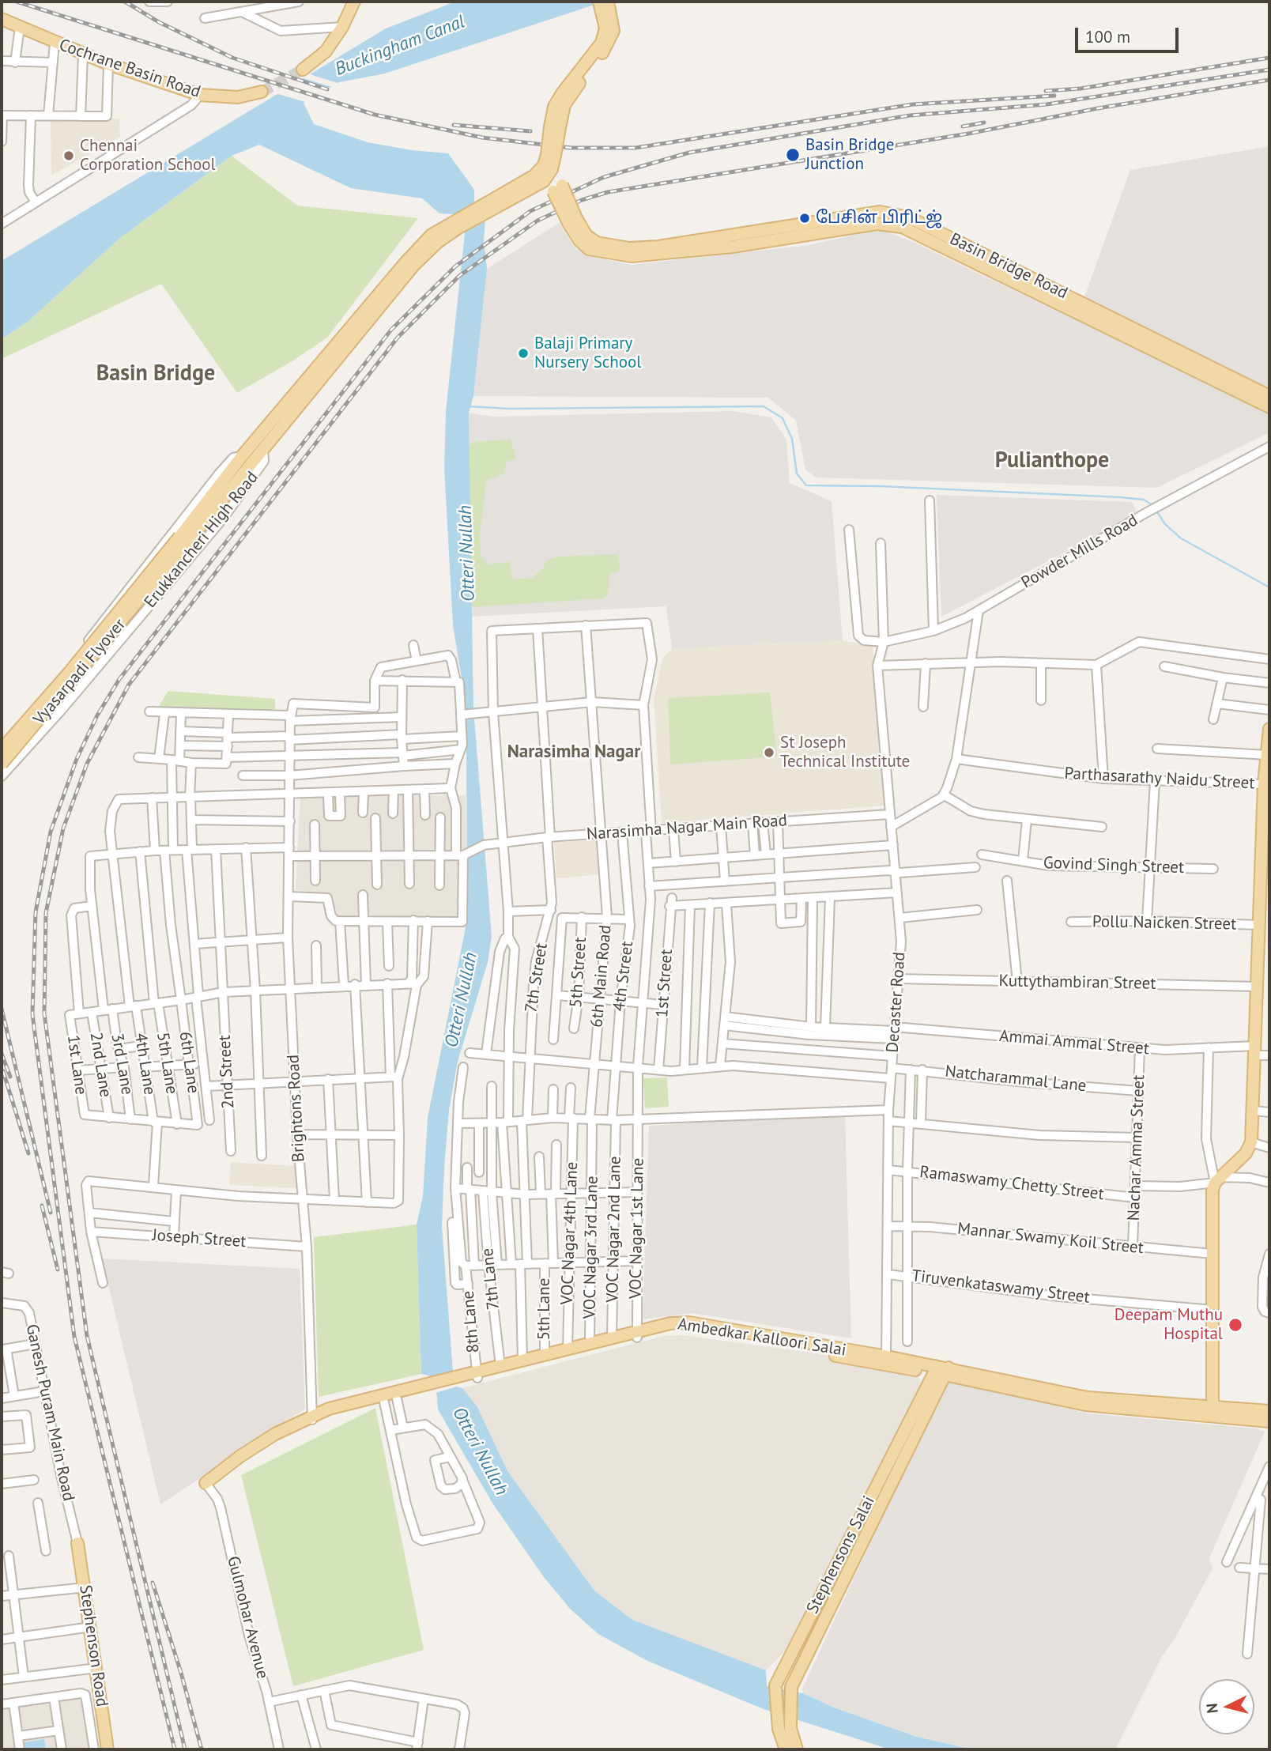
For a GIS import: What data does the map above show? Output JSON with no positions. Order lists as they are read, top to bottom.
{
  "streets": {
    "main road": [
      "Cochrane Basin Road",
      "Basin Bridge Road",
      "Erukkancheri High Road",
      "Vyasarpadi Flyover",
      "Ambedkar Kalloori Salai",
      "Stephensons Salai",
      "Stephenson Road"
    ],
    "street": [
      "Powder Mills Road",
      "Parthasarathy Naidu Street",
      "Narasimha Nagar Main Road",
      "Govind Singh Street",
      "Pollu Naicken Street",
      "5th Street",
      "6th Main Road",
      "4th Street",
      "7th Street",
      "Kuttythambiran Street",
      "1st Street",
      "Decaster Road",
      "Ammai Ammal Street",
      "6th Lane",
      "5th Lane",
      "3rd Lane",
      "4th Lane",
      "1st Lane",
      "2nd Lane",
      "2nd Street",
      "Natcharammal Lane",
      "Brightons Road",
      "Nachar Amma Street",
      "Ramaswamy Chetty Street",
      "VOC Nagar 1st Lane",
      "VOC Nagar 2nd Lane",
      "VOC Nagar 4th Lane",
      "Joseph Street",
      "Mannar Swamy Koil Street",
      "VOC Nagar 3rd Lane",
      "7th Lane",
      "Tiruvenkataswamy Street",
      "8th Lane",
      "Ganesh Puram Main Road",
      "Gulmohar Avenue"
    ]
  },
  "crossings": [
    ["Erukkancheri High Road", "Vyasarpadi Flyover"],
    ["Powder Mills Road", "Decaster Road"],
    ["Narasimha Nagar Main Road", "6th Main Road"],
    ["Narasimha Nagar Main Road", "4th Street"],
    ["Narasimha Nagar Main Road", "7th Street"],
    ["Narasimha Nagar Main Road", "Decaster Road"],
    ["Narasimha Nagar Main Road", "VOC Nagar 1st Lane"],
    ["6th Main Road", "VOC Nagar 1st Lane"],
    ["6th Main Road", "VOC Nagar 3rd Lane"],
    ["4th Street", "VOC Nagar 2nd Lane"],
    ["Kuttythambiran Street", "Decaster Road"],
    ["Decaster Road", "Ammai Ammal Street"],
    ["Decaster Road", "Natcharammal Lane"],
    ["Decaster Road", "Ramaswamy Chetty Street"],
    ["Decaster Road", "Mannar Swamy Koil Street"],
    ["Decaster Road", "Tiruvenkataswamy Street"],
    ["Decaster Road", "Ambedkar Kalloori Salai"],
    ["Ammai Ammal Street", "Nachar Amma Street"],
    ["6th Lane", "5th Lane"],
    ["5th Lane", "Ambedkar Kalloori Salai"],
    ["3rd Lane", "4th Lane"],
    ["1st Lane", "2nd Lane"],
    ["Natcharammal Lane", "Nachar Amma Street"],
    ["Brightons Road", "Joseph Street"],
    ["Brightons Road", "Ambedkar Kalloori Salai"],
    ["Nachar Amma Street", "Ramaswamy Chetty Street"],
    ["Nachar Amma Street", "Mannar Swamy Koil Street"],
    ["VOC Nagar 1st Lane", "Ambedkar Kalloori Salai"],
    ["VOC Nagar 2nd Lane", "Ambedkar Kalloori Salai"],
    ["VOC Nagar 4th Lane", "Ambedkar Kalloori Salai"],
    ["VOC Nagar 3rd Lane", "Ambedkar Kalloori Salai"],
    ["7th Lane", "Ambedkar Kalloori Salai"],
    ["8th Lane", "Ambedkar Kalloori Salai"],
    ["Ambedkar Kalloori Salai", "Stephensons Salai"],
    ["Ambedkar Kalloori Salai", "Gulmohar Avenue"],
    ["Ganesh Puram Main Road", "Stephenson Road"]
  ],
  "districts": ["Basin Bridge", "Pulianthope", "Narasimha Nagar"],
  "water": ["Buckingham Canal", "Otteri Nullah"],
  "places": [
    "Basin Bridge Junction",
    "Chennai Corporation School",
    "பேசின் பிரிட்ஜ்",
    "Balaji Primary Nursery School",
    "St Joseph Technical Institute",
    "Deepam Muthu Hospital"
  ],
  "scale_bar": "100 m",
  "north": "left"
}
